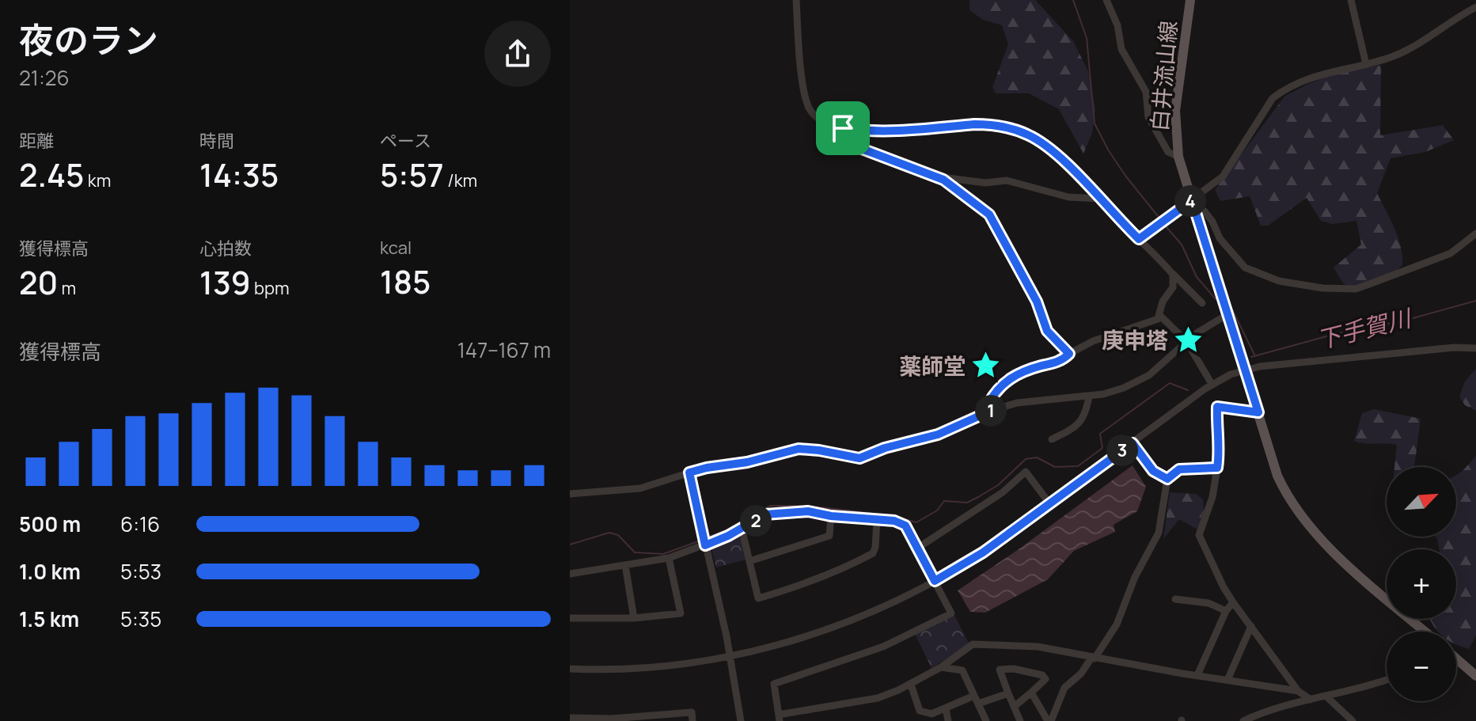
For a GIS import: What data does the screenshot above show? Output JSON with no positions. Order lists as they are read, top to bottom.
{
  "streets": {
    "main road": ["白井流山線"]
  },
  "water": ["下手賀川"],
  "places": {
    "place": ["庚申塔", "薬師堂"]
  },
  "north": "top right",
  "page": {
    "heading": ["夜のラン", "21:26"],
    "stats": [
      ["距離", "2.45 km"],
      ["時間", "14:35"],
      ["ペース", "5:57 /km"],
      ["獲得標高", "20 m"],
      ["心拍数", "139 bpm"],
      ["kcal", "185"]
    ],
    "pins": [
      "4",
      "1",
      "3",
      "2"
    ],
    "chart": ["獲得標高", "147–167 m"],
    "map_buttons": ["+", "−"],
    "list": [
      {
        "name": "500 m",
        "note": "6:16"
      },
      {
        "name": "1.0 km",
        "note": "5:53"
      },
      {
        "name": "1.5 km",
        "note": "5:35"
      }
    ]
  }
}
